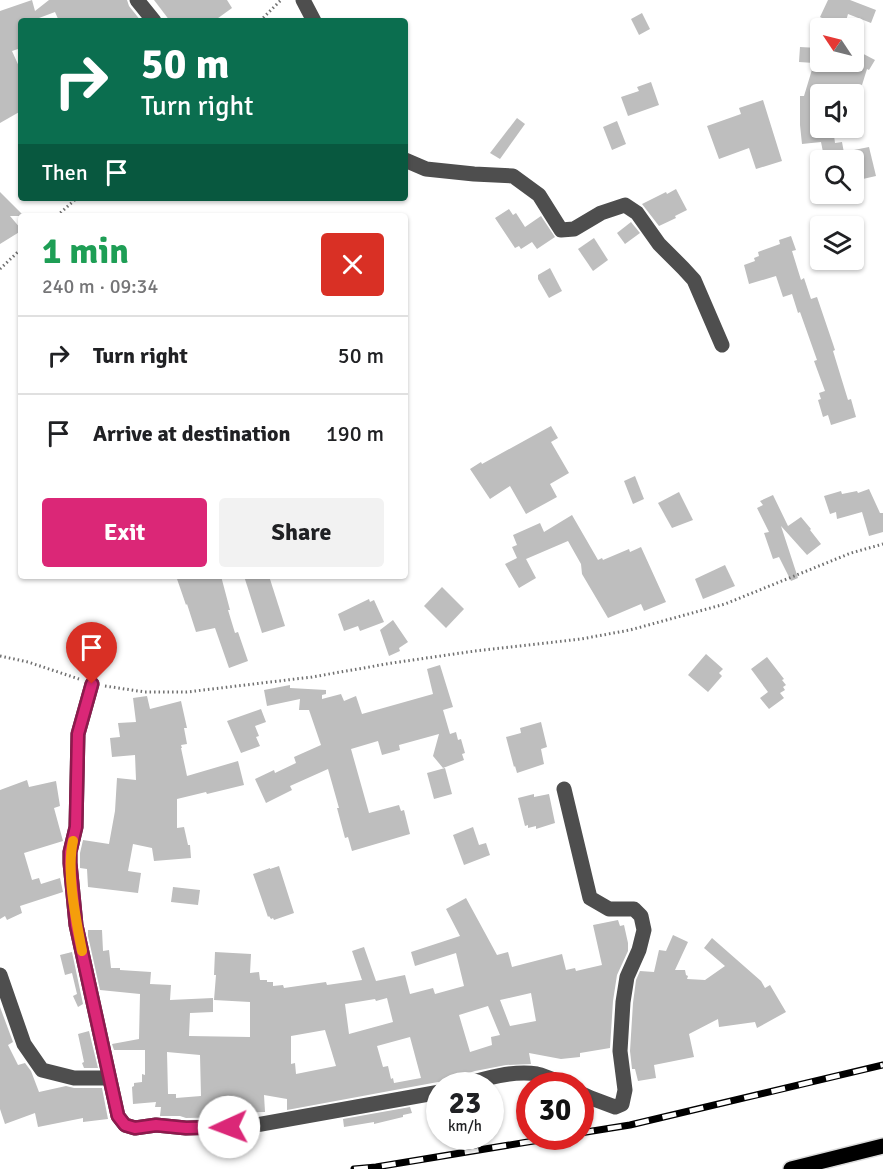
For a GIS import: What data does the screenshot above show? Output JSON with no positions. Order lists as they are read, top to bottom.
{
  "north": "top left",
  "page": {
    "turn": ["50 m", "Turn right"],
    "then": "Then",
    "heading": ["1 min", "240 m · 09:34"],
    "list": [
      {
        "name": "Turn right",
        "value": "50 m"
      },
      {
        "name": "Arrive at destination",
        "value": "190 m"
      }
    ],
    "buttons": ["Exit", "Share"],
    "speed": "23 km/h",
    "limit": "30"
  }
}
